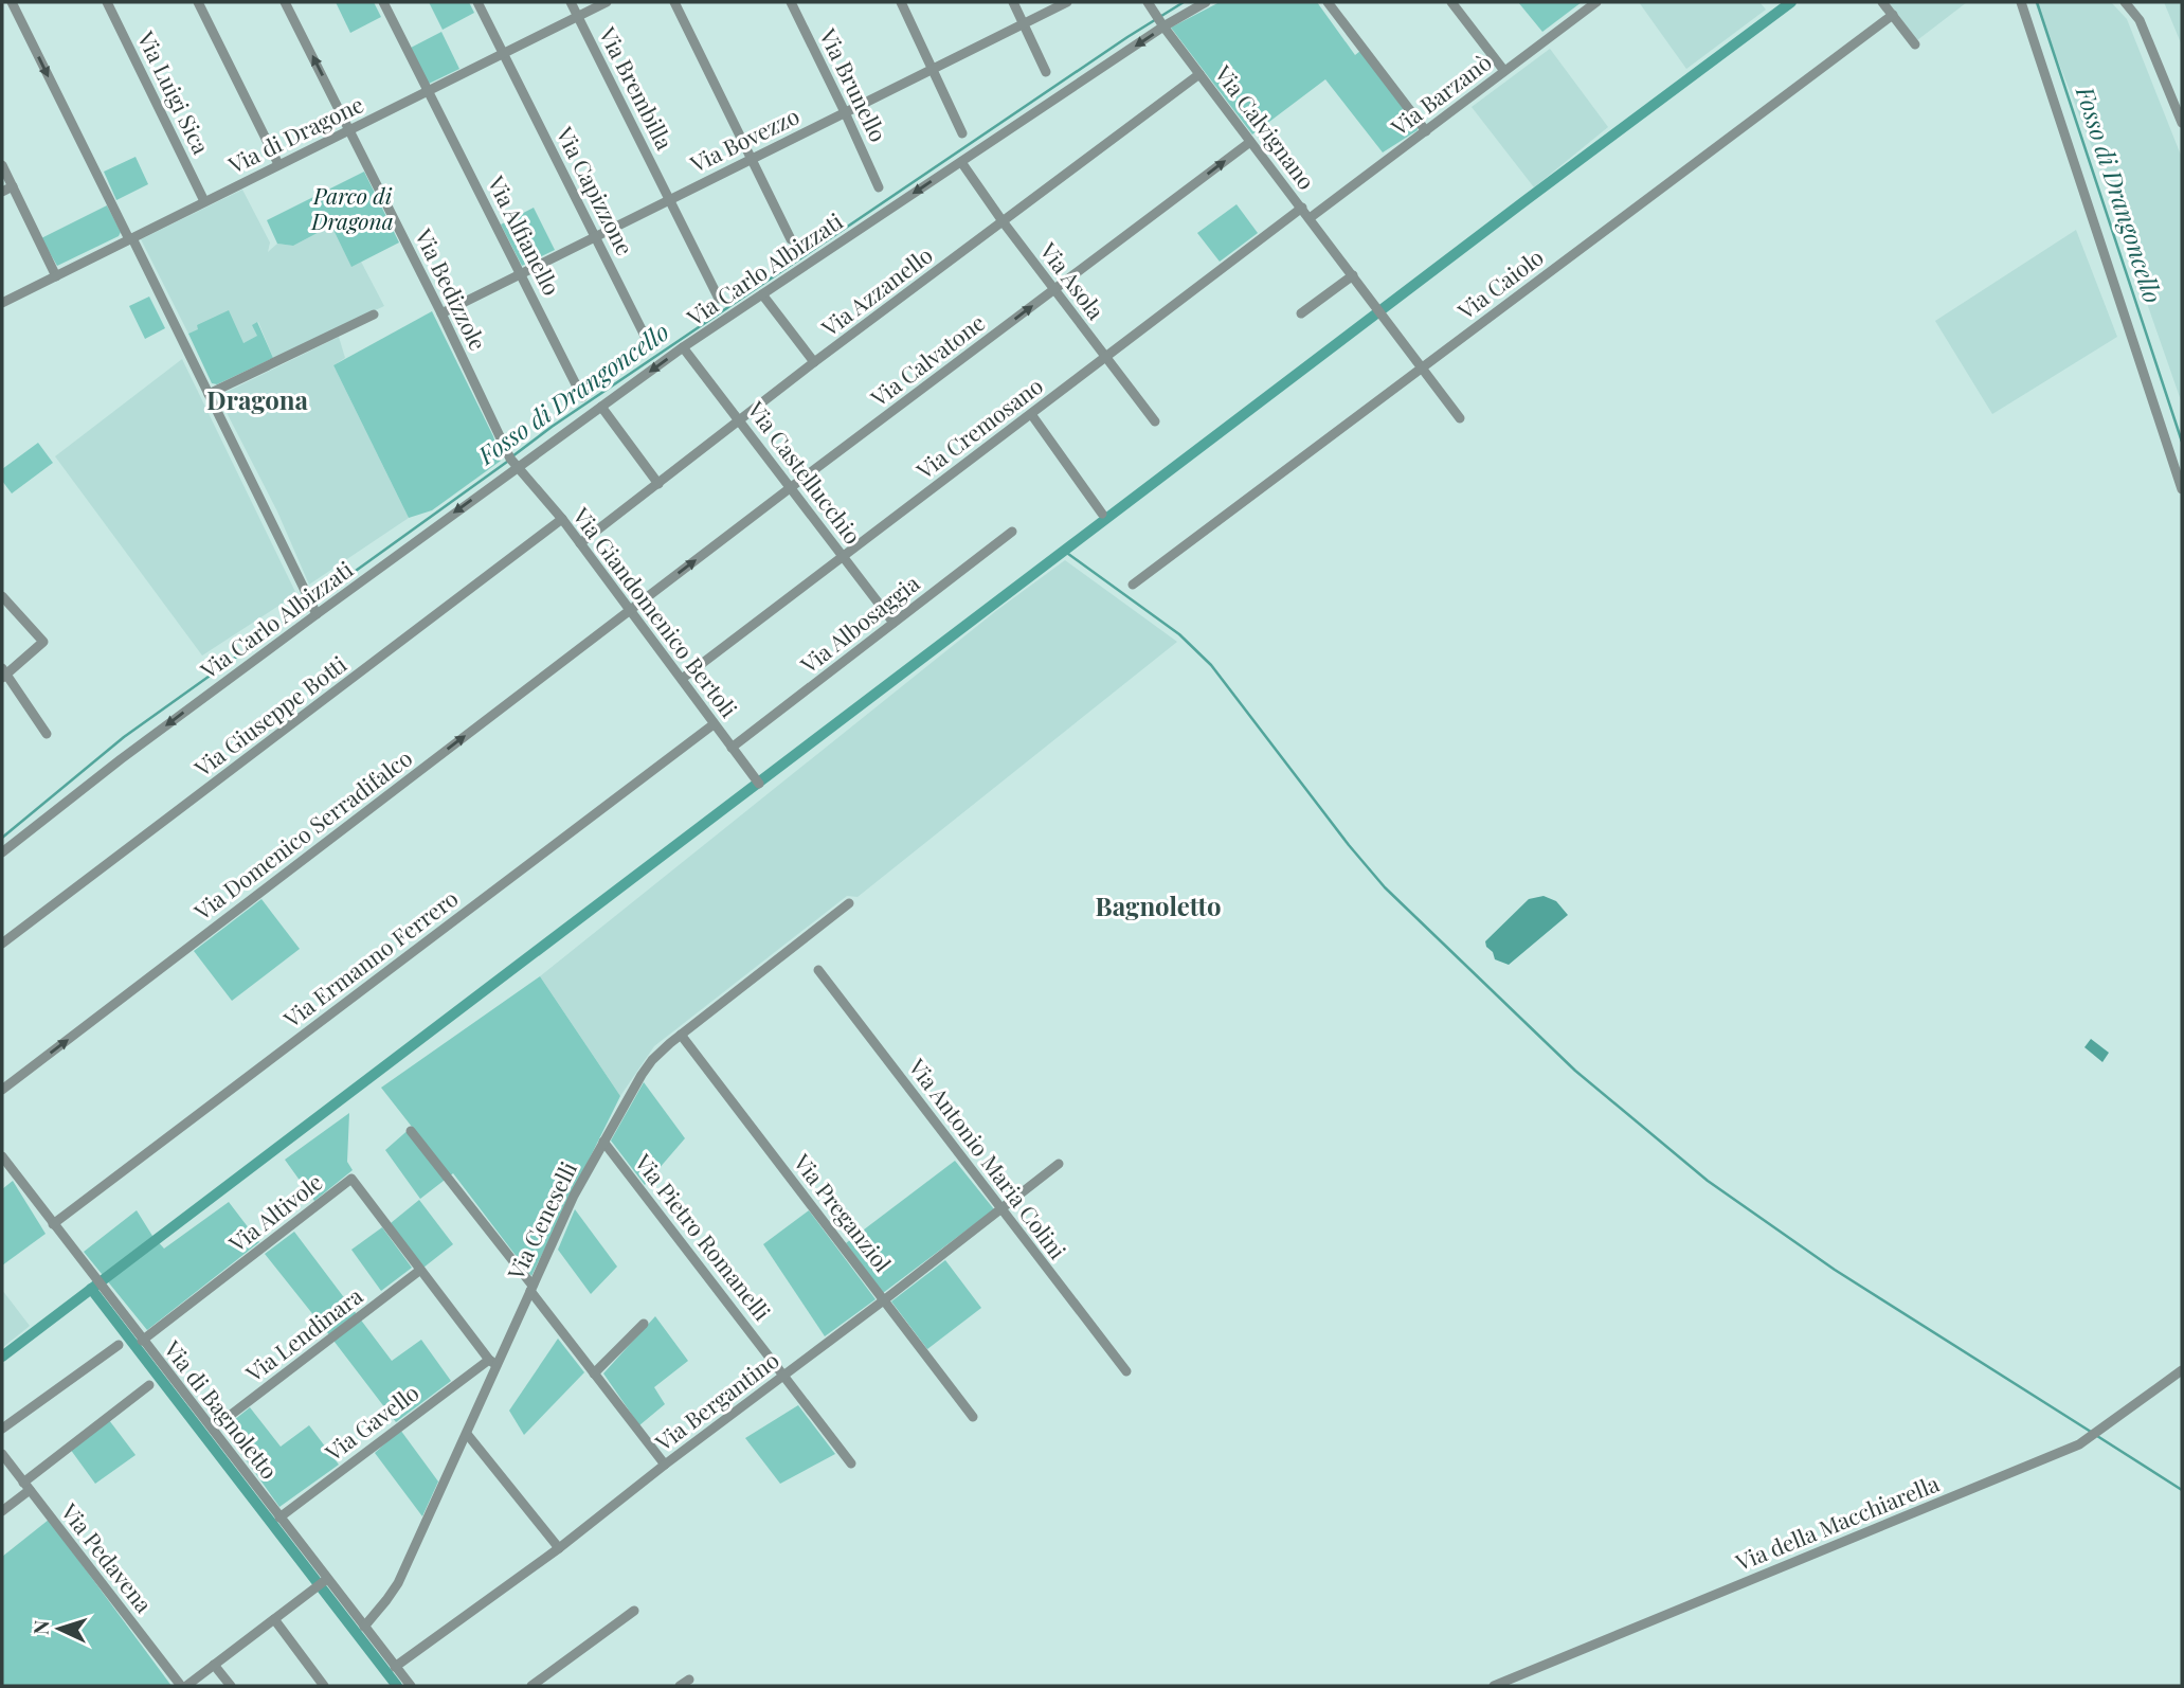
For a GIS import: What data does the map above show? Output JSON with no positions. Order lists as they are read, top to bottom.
{
  "streets": {
    "street": [
      "Via Brunello",
      "Via Brembilla",
      "Via Luigi Sica",
      "Via Barzanò",
      "Via Calvignano",
      "Via di Dragone",
      "Via Bovezzo",
      "Via Capizzone",
      "Via Alfianello",
      "Via Carlo Albizzati",
      "Via Asola",
      "Via Caiolo",
      "Via Bedizzole",
      "Via Azzanello",
      "Via Calvatone",
      "Via Cremosano",
      "Via Castellucchio",
      "Via Giandomenico Bertoli",
      "Via Albosaggia",
      "Via Giuseppe Botti",
      "Via Domenico Serradifalco",
      "Via Ermanno Ferrero",
      "Via Antonio Maria Colini",
      "Via Altivole",
      "Via Preganziol",
      "Via Ceneselli",
      "Via Pietro Romanelli",
      "Via Lendinara",
      "Via Bergantino",
      "Via di Bagnoletto",
      "Via Gavello",
      "Via della Macchiarella",
      "Via Pedavena"
    ]
  },
  "crossings": [
    ["Via Brunello", "Via Bovezzo"],
    ["Via Brembilla", "Via di Dragone"],
    ["Via Brembilla", "Via Bovezzo"],
    ["Via Luigi Sica", "Via di Dragone"],
    ["Via Barzanò", "Via Calvignano"],
    ["Via Calvignano", "Via Carlo Albizzati"],
    ["Via Calvignano", "Via Caiolo"],
    ["Via Calvignano", "Via Azzanello"],
    ["Via Calvignano", "Via Calvatone"],
    ["Via Calvignano", "Via Cremosano"],
    ["Via di Dragone", "Via Capizzone"],
    ["Via di Dragone", "Via Alfianello"],
    ["Via di Dragone", "Via Bedizzole"],
    ["Via Bovezzo", "Via Capizzone"],
    ["Via Bovezzo", "Via Alfianello"],
    ["Via Bovezzo", "Via Bedizzole"],
    ["Via Carlo Albizzati", "Via Asola"],
    ["Via Carlo Albizzati", "Via Bedizzole"],
    ["Via Carlo Albizzati", "Via Castellucchio"],
    ["Via Carlo Albizzati", "Via Giandomenico Bertoli"],
    ["Via Asola", "Via Azzanello"],
    ["Via Asola", "Via Calvatone"],
    ["Via Asola", "Via Cremosano"],
    ["Via Bedizzole", "Via Giandomenico Bertoli"],
    ["Via Azzanello", "Via Castellucchio"],
    ["Via Azzanello", "Via Giandomenico Bertoli"],
    ["Via Calvatone", "Via Castellucchio"],
    ["Via Calvatone", "Via Giandomenico Bertoli"],
    ["Via Calvatone", "Via Domenico Serradifalco"],
    ["Via Cremosano", "Via Castellucchio"],
    ["Via Cremosano", "Via Giandomenico Bertoli"],
    ["Via Castellucchio", "Via Albosaggia"],
    ["Via Giandomenico Bertoli", "Via Albosaggia"],
    ["Via Giandomenico Bertoli", "Via Giuseppe Botti"],
    ["Via Giandomenico Bertoli", "Via Domenico Serradifalco"],
    ["Via Giandomenico Bertoli", "Via Ermanno Ferrero"],
    ["Via Ermanno Ferrero", "Via di Bagnoletto"],
    ["Via Antonio Maria Colini", "Via Bergantino"],
    ["Via Altivole", "Via Ceneselli"],
    ["Via Altivole", "Via Lendinara"],
    ["Via Altivole", "Via di Bagnoletto"],
    ["Via Altivole", "Via Gavello"],
    ["Via Preganziol", "Via Ceneselli"],
    ["Via Preganziol", "Via Bergantino"],
    ["Via Ceneselli", "Via Pietro Romanelli"],
    ["Via Ceneselli", "Via di Bagnoletto"],
    ["Via Ceneselli", "Via Gavello"],
    ["Via Pietro Romanelli", "Via Bergantino"],
    ["Via Lendinara", "Via di Bagnoletto"],
    ["Via Bergantino", "Via di Bagnoletto"],
    ["Via di Bagnoletto", "Via Gavello"]
  ],
  "one_way": ["Via Carlo Albizzati", "Via Calvatone", "Via Domenico Serradifalco"],
  "districts": ["Dragona", "Bagnoletto"],
  "water": ["Fosso di Drangoncello"],
  "parks": ["Parco di Dragona"],
  "north": "left"
}
